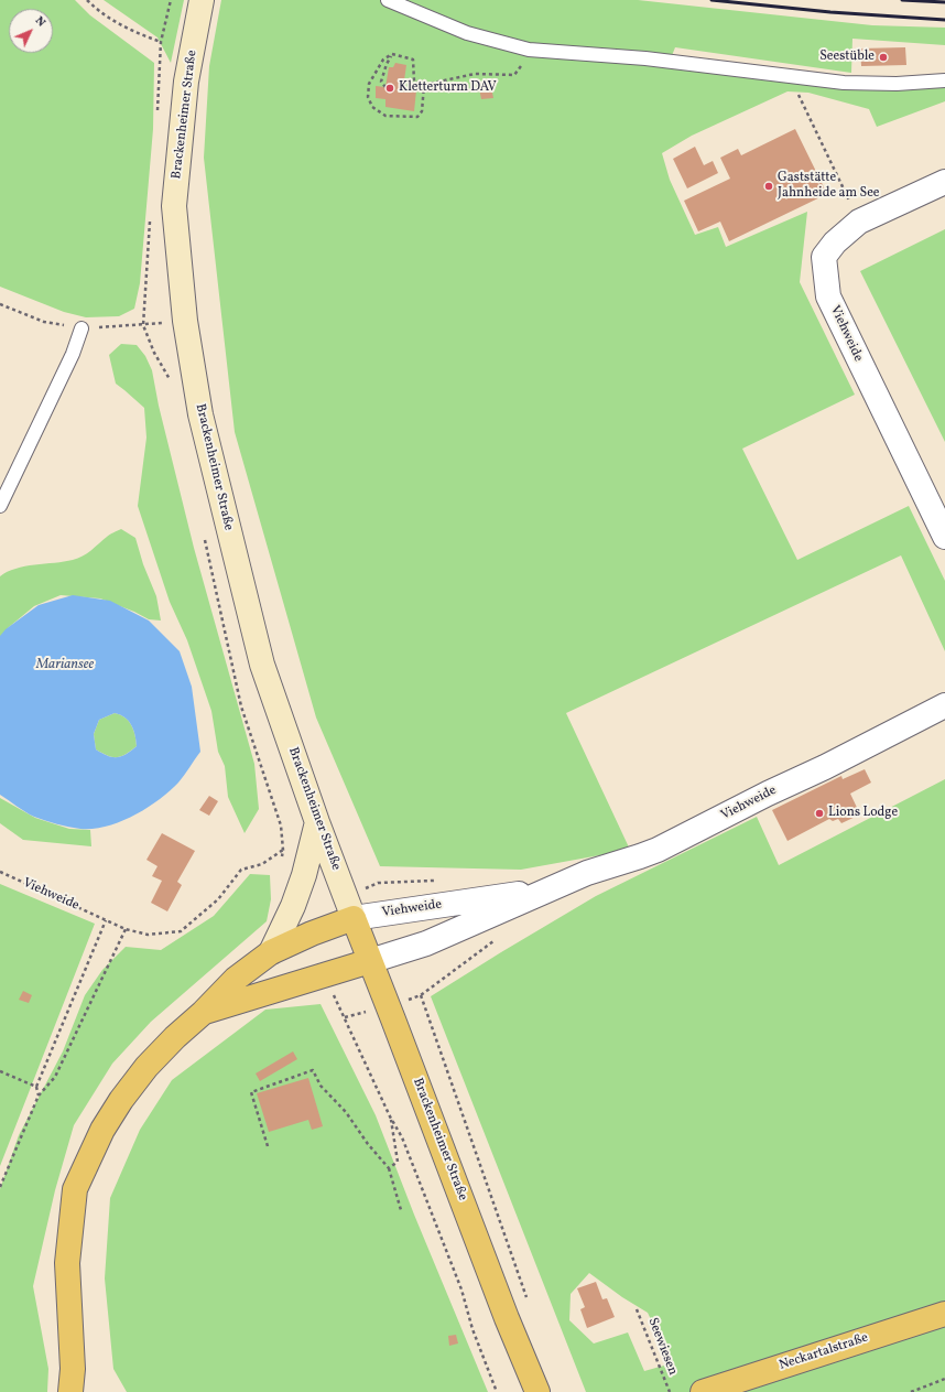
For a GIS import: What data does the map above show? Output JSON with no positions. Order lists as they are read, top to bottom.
{
  "streets": {
    "main road": ["Brackenheimer Straße", "Neckartalstraße"],
    "street": ["Viehweide"],
    "path": ["Seewiesen"]
  },
  "crossings": [
    ["Brackenheimer Straße", "Viehweide"]
  ],
  "water": ["Mariansee"],
  "places": [
    "Seestüble",
    "Kletterturm DAV",
    "Gaststätte Jahnheide am See",
    "Lions Lodge"
  ],
  "north": "top right"
}
